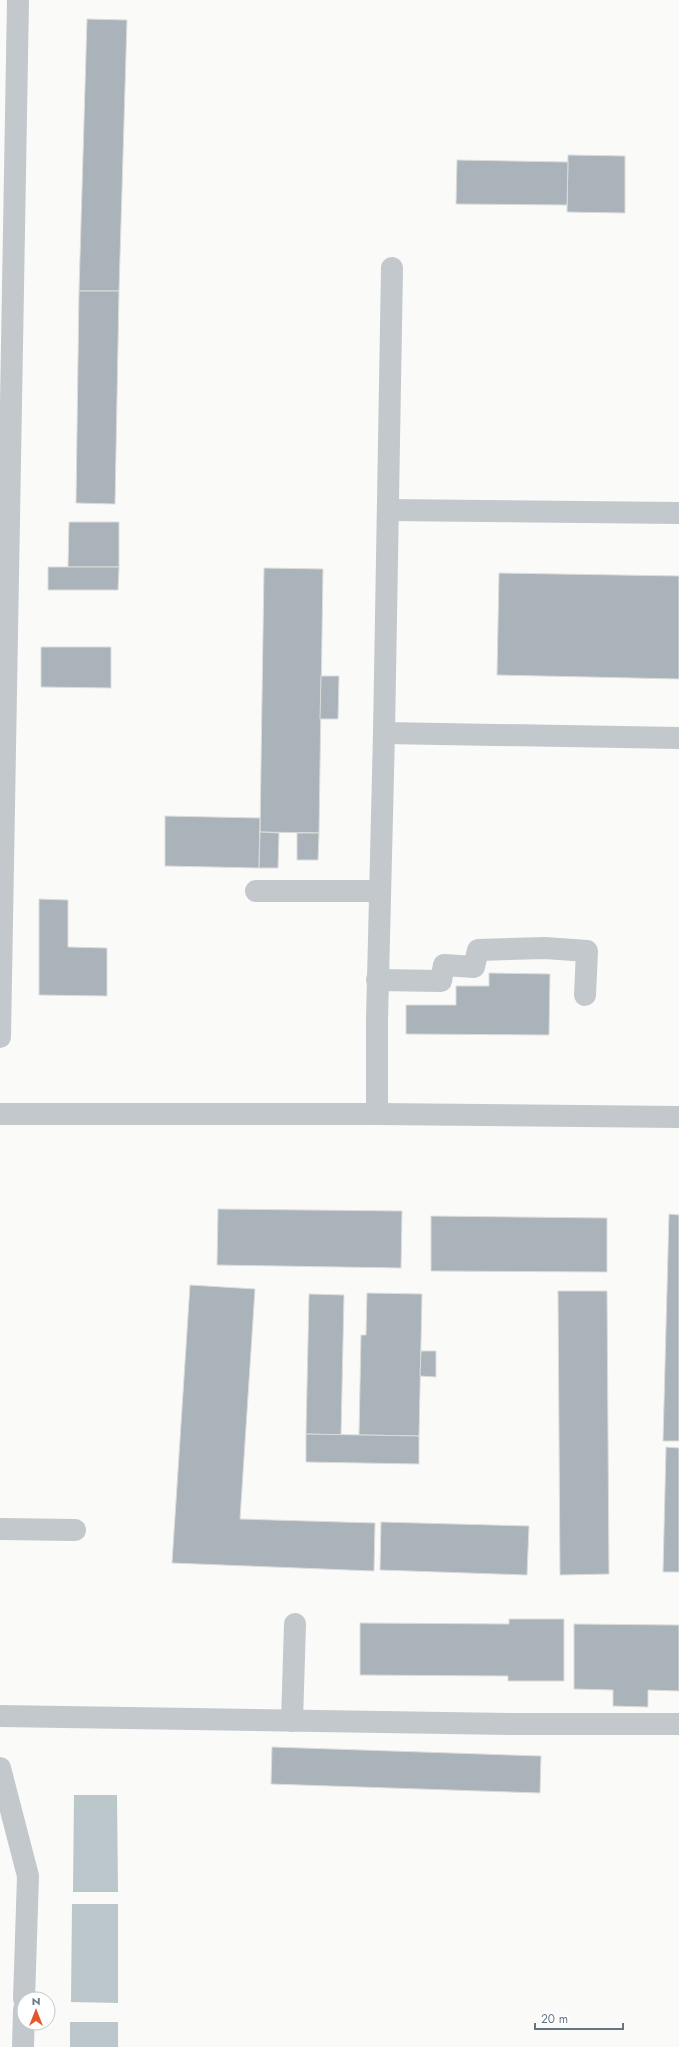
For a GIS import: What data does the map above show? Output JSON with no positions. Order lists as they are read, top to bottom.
{
  "scale_bar": "20 m",
  "north": "top"
}
